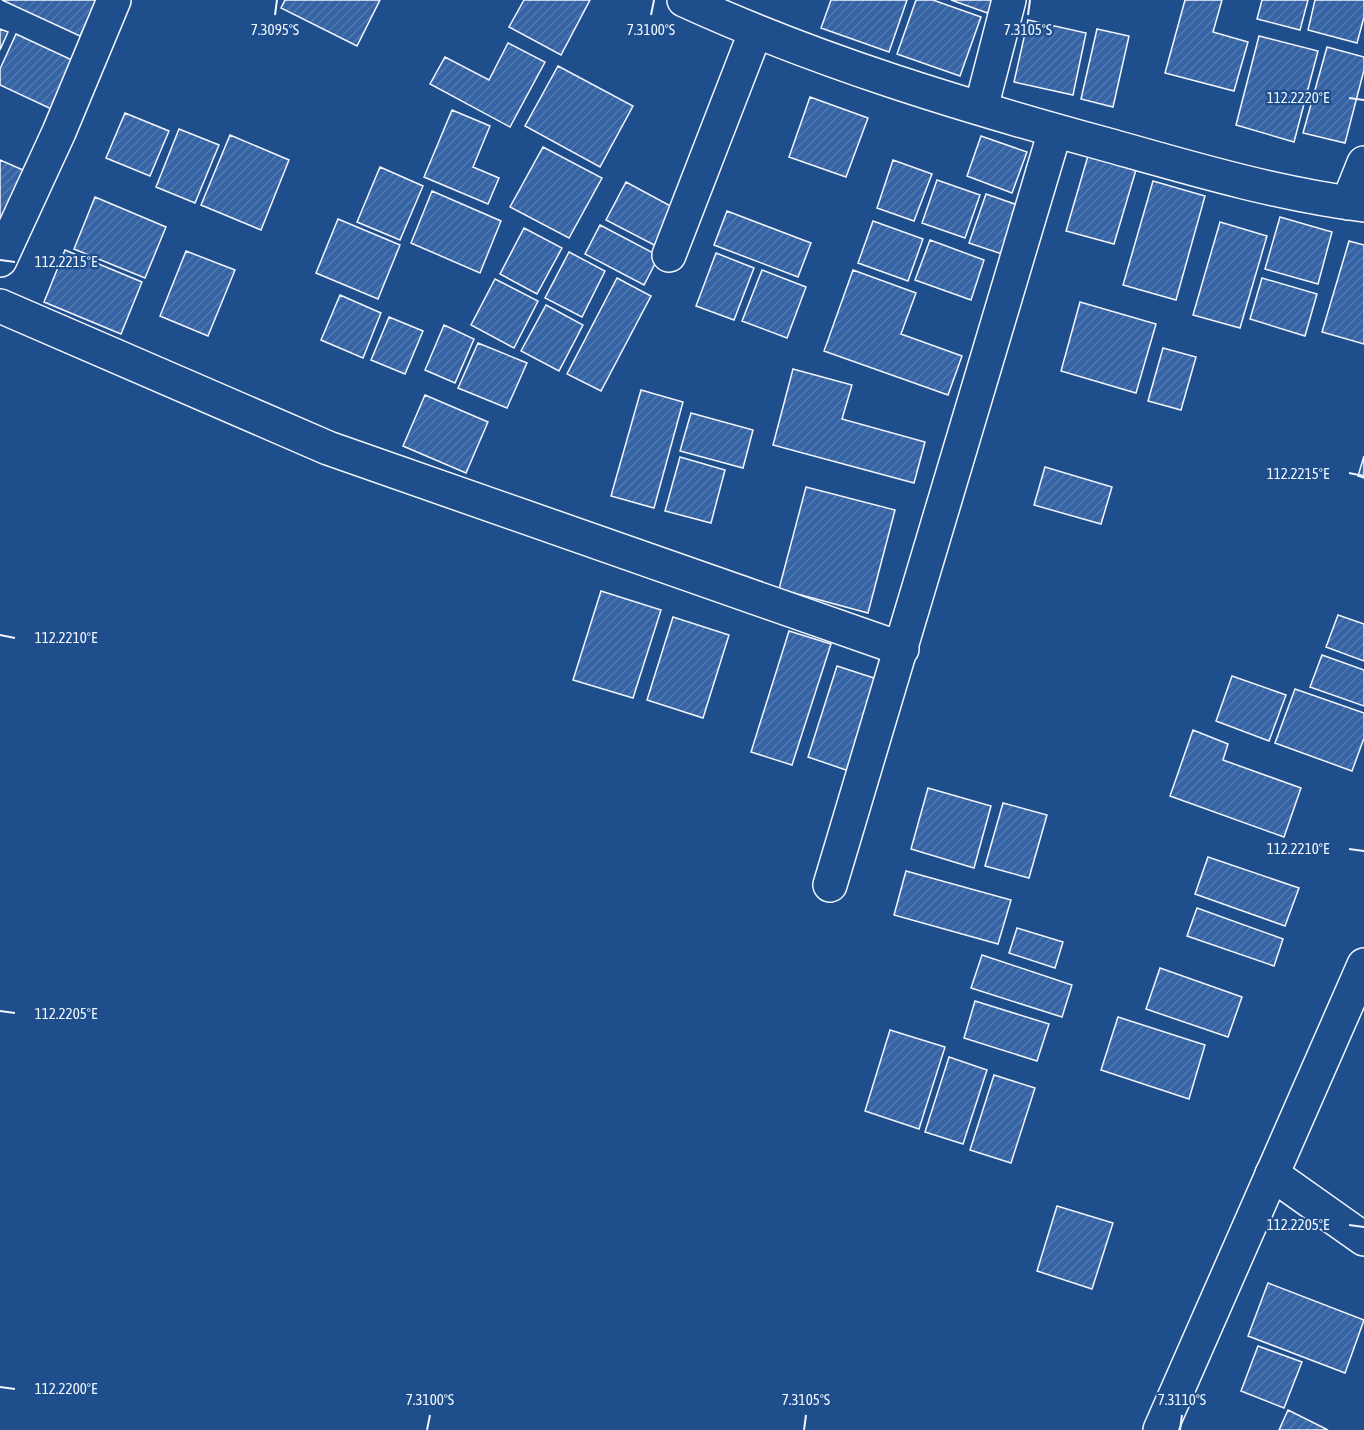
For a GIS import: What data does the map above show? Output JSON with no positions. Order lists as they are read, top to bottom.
{
  "coordinates": [
    "7.3095°S",
    "7.3100°S",
    "7.3105°S",
    "112.2220°E",
    "112.2215°E",
    "112.2210°E",
    "112.2205°E",
    "112.2200°E",
    "7.3110°S"
  ]
}
